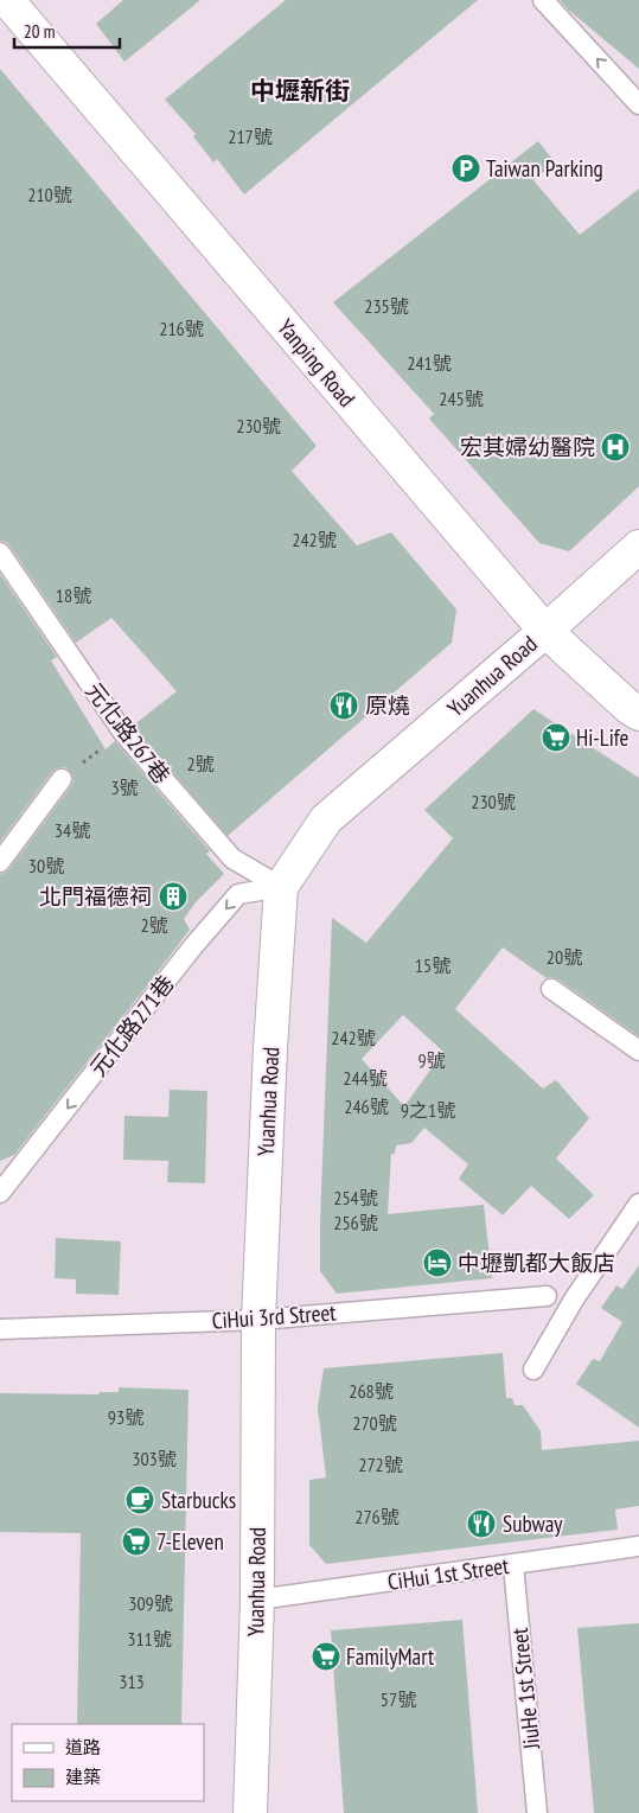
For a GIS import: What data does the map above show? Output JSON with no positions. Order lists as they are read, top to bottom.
{
  "streets": {
    "street": ["Yanping Road", "Yuanhua Road"],
    "lane": [
      "元化路267巷",
      "元化路271巷",
      "CiHui 3rd Street",
      "CiHui 1st Street",
      "JiuHe 1st Street"
    ]
  },
  "crossings": [
    ["Yanping Road", "Yuanhua Road"],
    ["Yuanhua Road", "元化路267巷"],
    ["Yuanhua Road", "元化路271巷"],
    ["Yuanhua Road", "CiHui 3rd Street"],
    ["Yuanhua Road", "CiHui 1st Street"],
    ["元化路267巷", "元化路271巷"],
    ["CiHui 1st Street", "JiuHe 1st Street"]
  ],
  "one_way": ["元化路271巷"],
  "districts": ["中壢新街"],
  "places": {
    "parking": ["Taiwan Parking"],
    "hospital": ["宏其婦幼醫院"],
    "restaurant": ["原燒", "Subway"],
    "supermarket": ["Hi-Life", "7-Eleven", "FamilyMart"],
    "building": ["北門福德祠"],
    "hotel": ["中壢凱都大飯店"],
    "cafe": ["Starbucks"]
  },
  "house_numbers": [
    "217號",
    "210號",
    "235號",
    "216號",
    "241號",
    "245號",
    "230號",
    "242號",
    "18號",
    "2號",
    "3號",
    "230號",
    "34號",
    "30號",
    "2號",
    "20號",
    "15號",
    "242號",
    "9號",
    "244號",
    "246號",
    "9之1號",
    "254號",
    "256號",
    "268號",
    "93號",
    "270號",
    "303號",
    "272號",
    "276號",
    "309號",
    "311號",
    "313",
    "57號"
  ],
  "legend": ["道路", "建築"],
  "scale_bar": "20 m"
}
